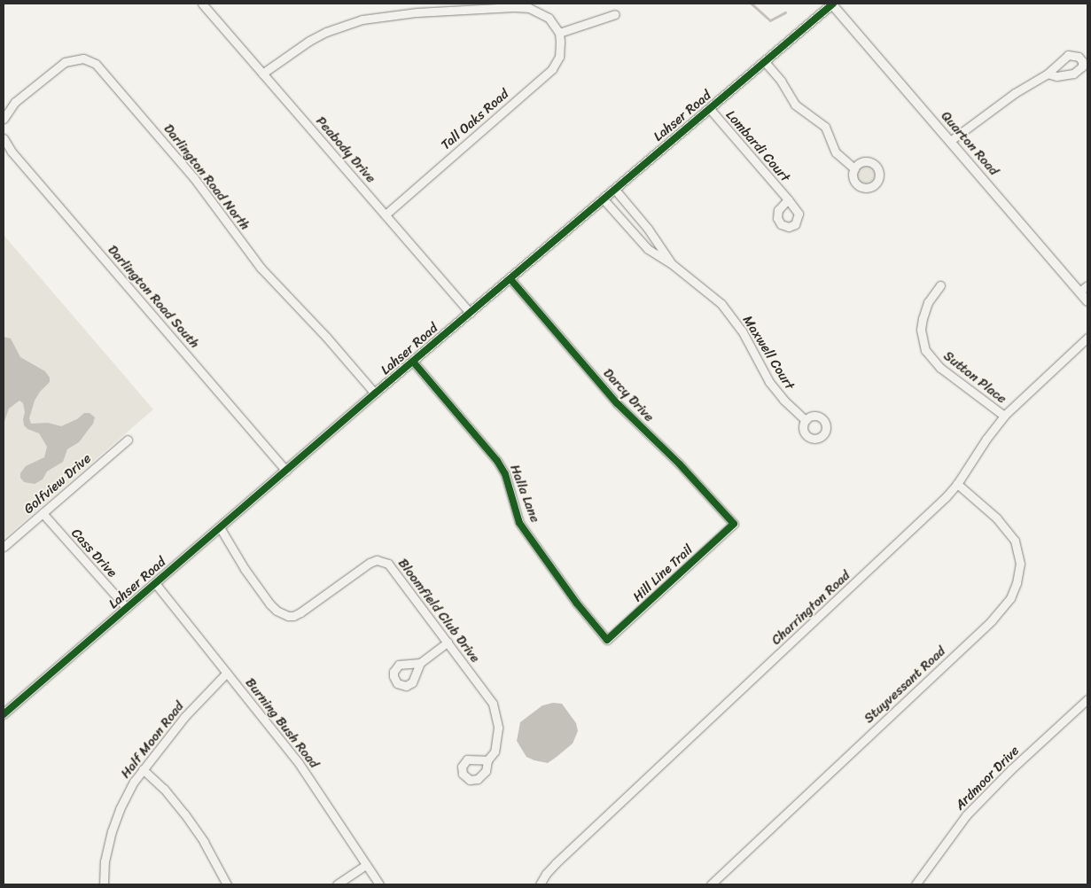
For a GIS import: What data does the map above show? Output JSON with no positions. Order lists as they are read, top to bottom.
{
  "streets": {
    "street": [
      "Lahser Road",
      "Tall Oaks Road",
      "Quarton Road",
      "Lombardi Court",
      "Peabody Drive",
      "Darlington Road North",
      "Darlington Road South",
      "Maxwell Court",
      "Sutton Place",
      "Darcy Drive",
      "Golfview Drive",
      "Halla Lane",
      "Cass Drive",
      "Hill Line Trail",
      "Charrington Road",
      "Bloomfield Club Drive",
      "Stuyvessant Road",
      "Burning Bush Road",
      "Half Moon Road",
      "Ardmoor Drive"
    ]
  },
  "crossings": [
    ["Lahser Road", "Quarton Road"],
    ["Lahser Road", "Lombardi Court"],
    ["Lahser Road", "Peabody Drive"],
    ["Lahser Road", "Darlington Road North"],
    ["Lahser Road", "Darlington Road South"],
    ["Lahser Road", "Maxwell Court"],
    ["Lahser Road", "Darcy Drive"],
    ["Lahser Road", "Halla Lane"],
    ["Lahser Road", "Cass Drive"],
    ["Lahser Road", "Bloomfield Club Drive"],
    ["Lahser Road", "Burning Bush Road"],
    ["Tall Oaks Road", "Peabody Drive"],
    ["Sutton Place", "Charrington Road"],
    ["Darcy Drive", "Hill Line Trail"],
    ["Golfview Drive", "Cass Drive"],
    ["Halla Lane", "Hill Line Trail"],
    ["Charrington Road", "Stuyvessant Road"],
    ["Burning Bush Road", "Half Moon Road"]
  ]
}
